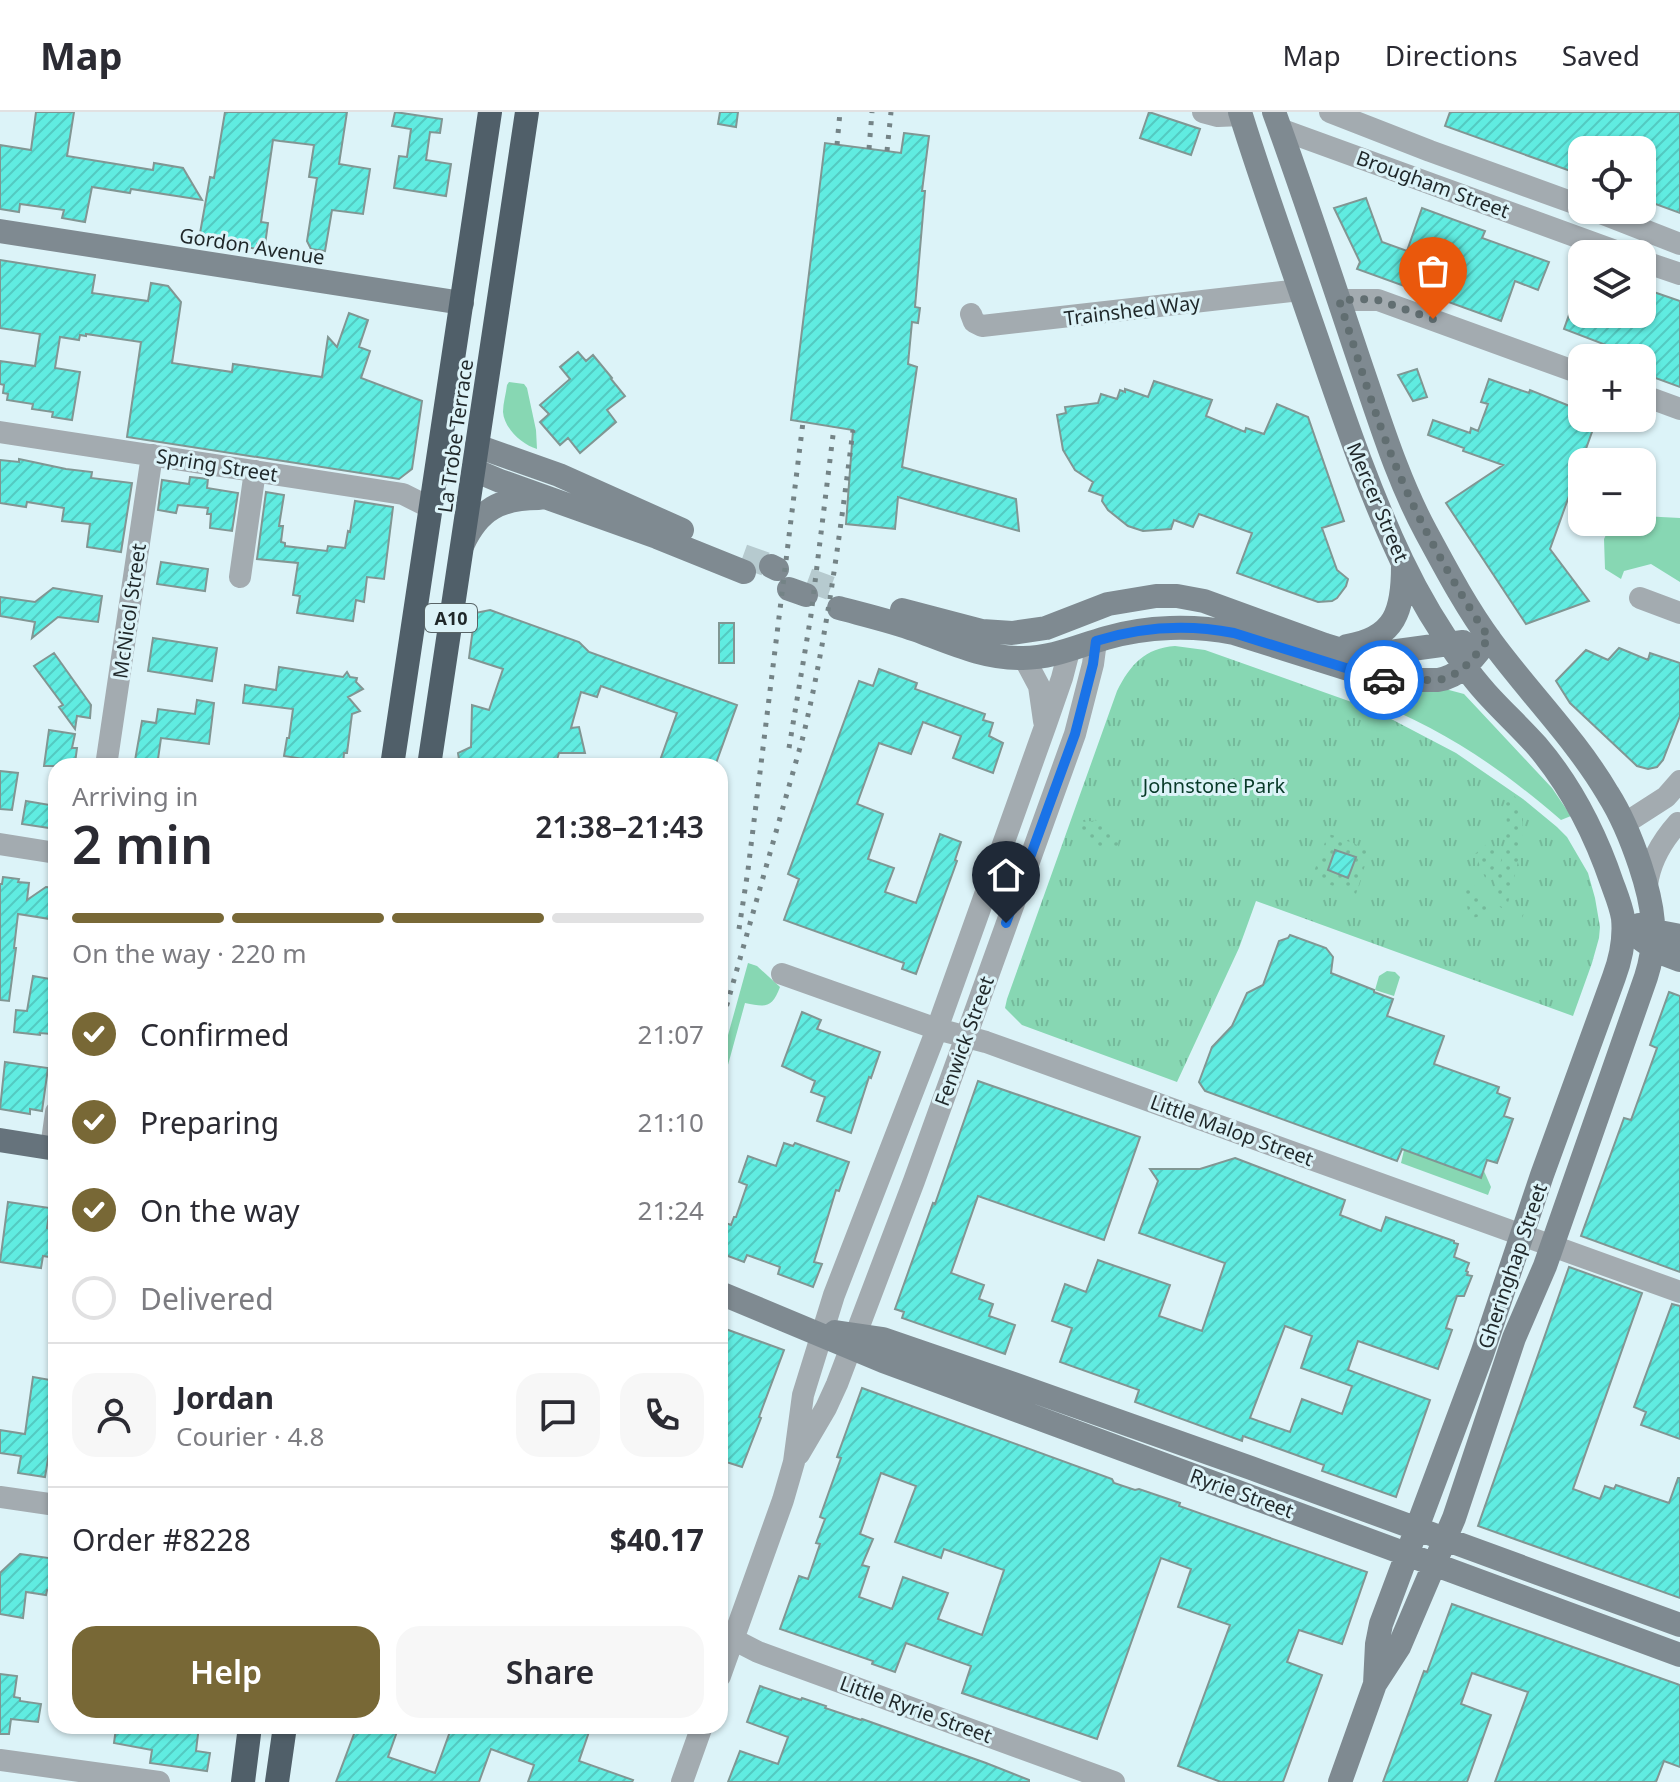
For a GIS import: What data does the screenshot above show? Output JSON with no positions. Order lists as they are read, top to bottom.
{
  "streets": {
    "highway": ["Gordon Avenue", "La Trobe Terrace", "A10"],
    "street": [
      "Brougham Street",
      "Trainshed Way",
      "Spring Street",
      "Mercer Street",
      "McNicol Street",
      "Fenwick Street",
      "Little Malop Street",
      "Gheringhap Street",
      "Ryrie Street",
      "Little Ryrie Street"
    ]
  },
  "crossings": [
    ["Brougham Street", "Mercer Street"],
    ["Gordon Avenue", "La Trobe Terrace"],
    ["Trainshed Way", "Mercer Street"],
    ["La Trobe Terrace", "Spring Street"],
    ["Spring Street", "McNicol Street"],
    ["Mercer Street", "Gheringhap Street"],
    ["Fenwick Street", "Little Malop Street"],
    ["Fenwick Street", "Ryrie Street"],
    ["Little Malop Street", "Gheringhap Street"],
    ["Gheringhap Street", "Ryrie Street"]
  ],
  "parks": ["Johnstone Park"],
  "page": {
    "header": "Map",
    "nav": ["Map", "Directions", "Saved"],
    "map_buttons": ["+", "−"],
    "heading": ["2 min", "Arriving in", "21:38–21:43"],
    "panel": [
      "Jordan",
      "Courier · 4.8",
      "Order #8228",
      "$40.17"
    ],
    "bar": "On the way · 220 m",
    "list": [
      ["Confirmed", "21:07"],
      ["Preparing", "21:10"],
      ["On the way", "21:24"],
      "Delivered"
    ],
    "buttons": ["Help", "Share"]
  }
}
